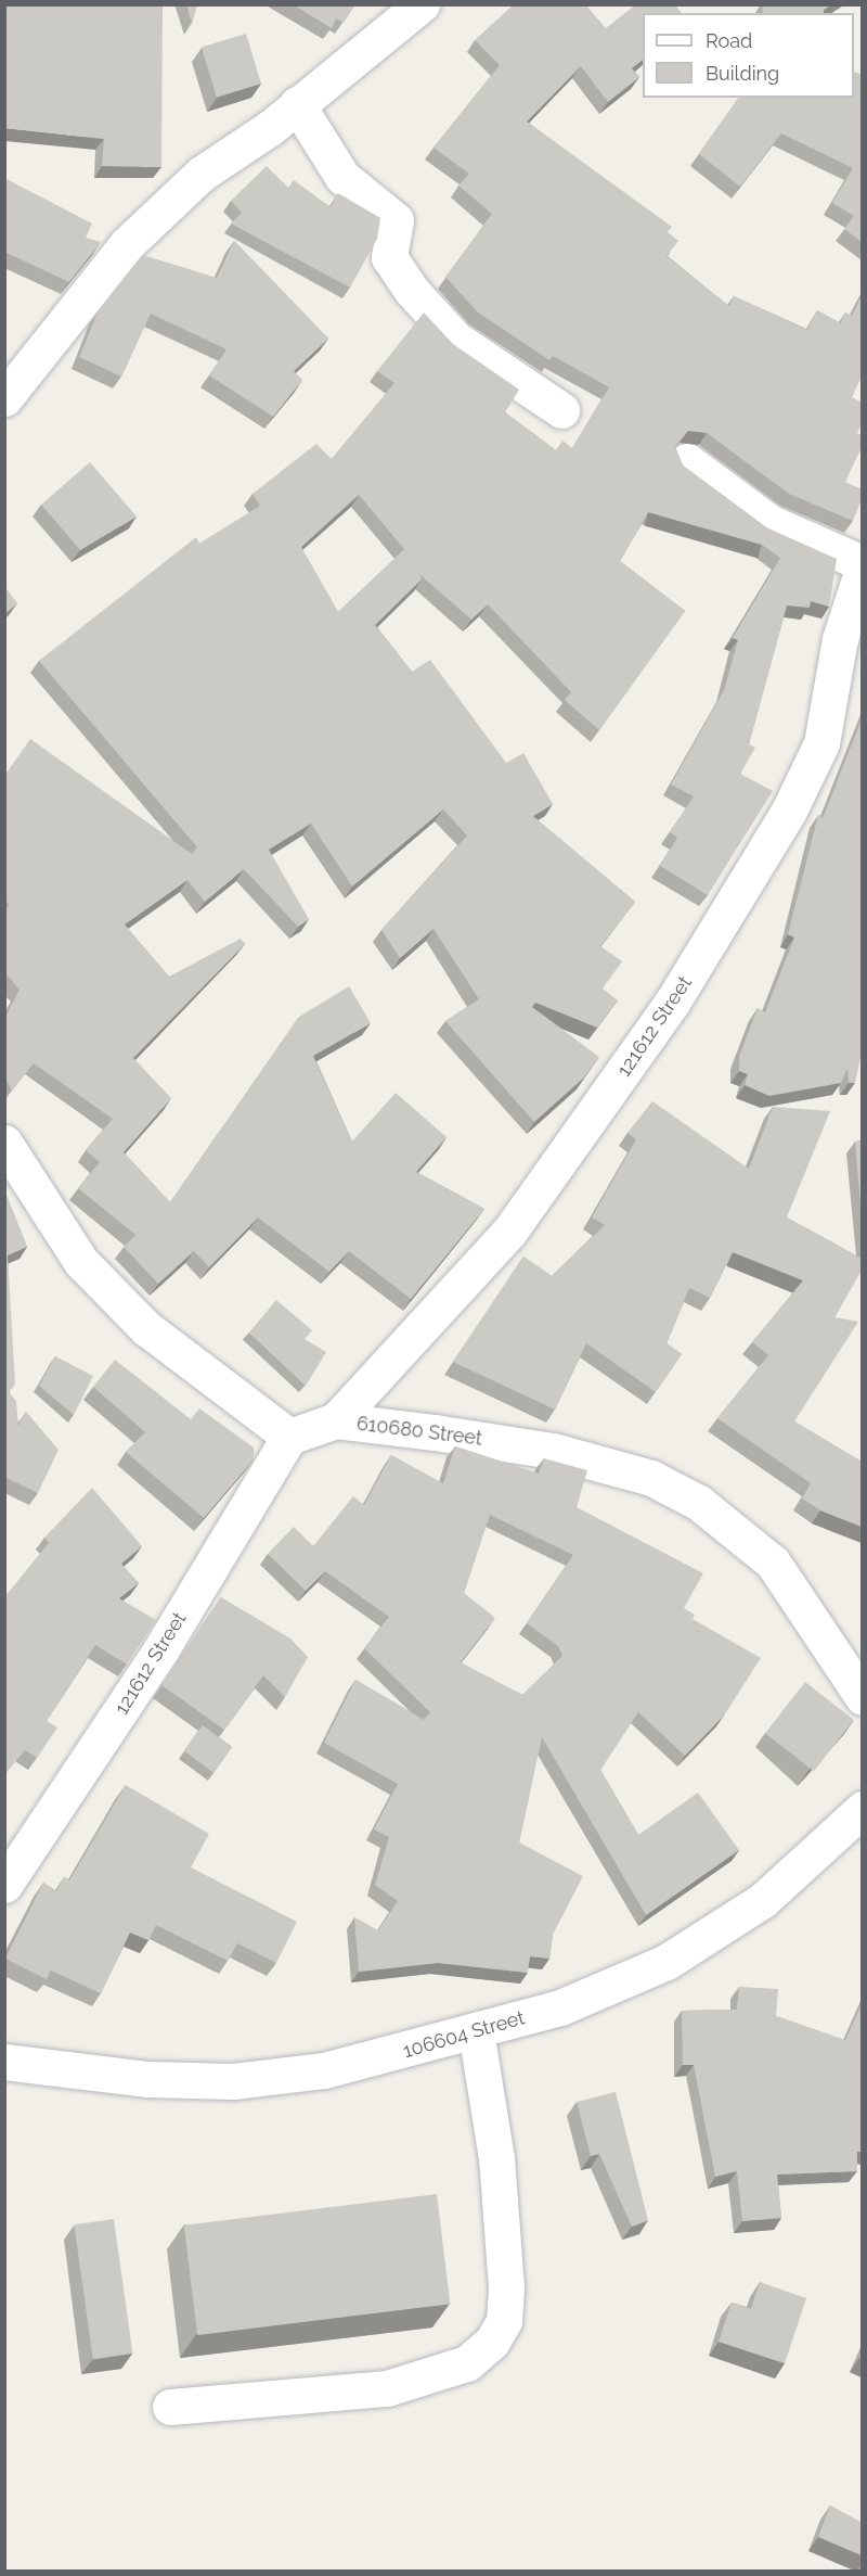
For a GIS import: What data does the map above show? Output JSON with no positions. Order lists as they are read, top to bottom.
{
  "streets": {
    "street": ["121612 Street", "610680 Street", "106604 Street"]
  },
  "crossings": [
    ["121612 Street", "610680 Street"]
  ],
  "legend": ["Road", "Building"]
}
